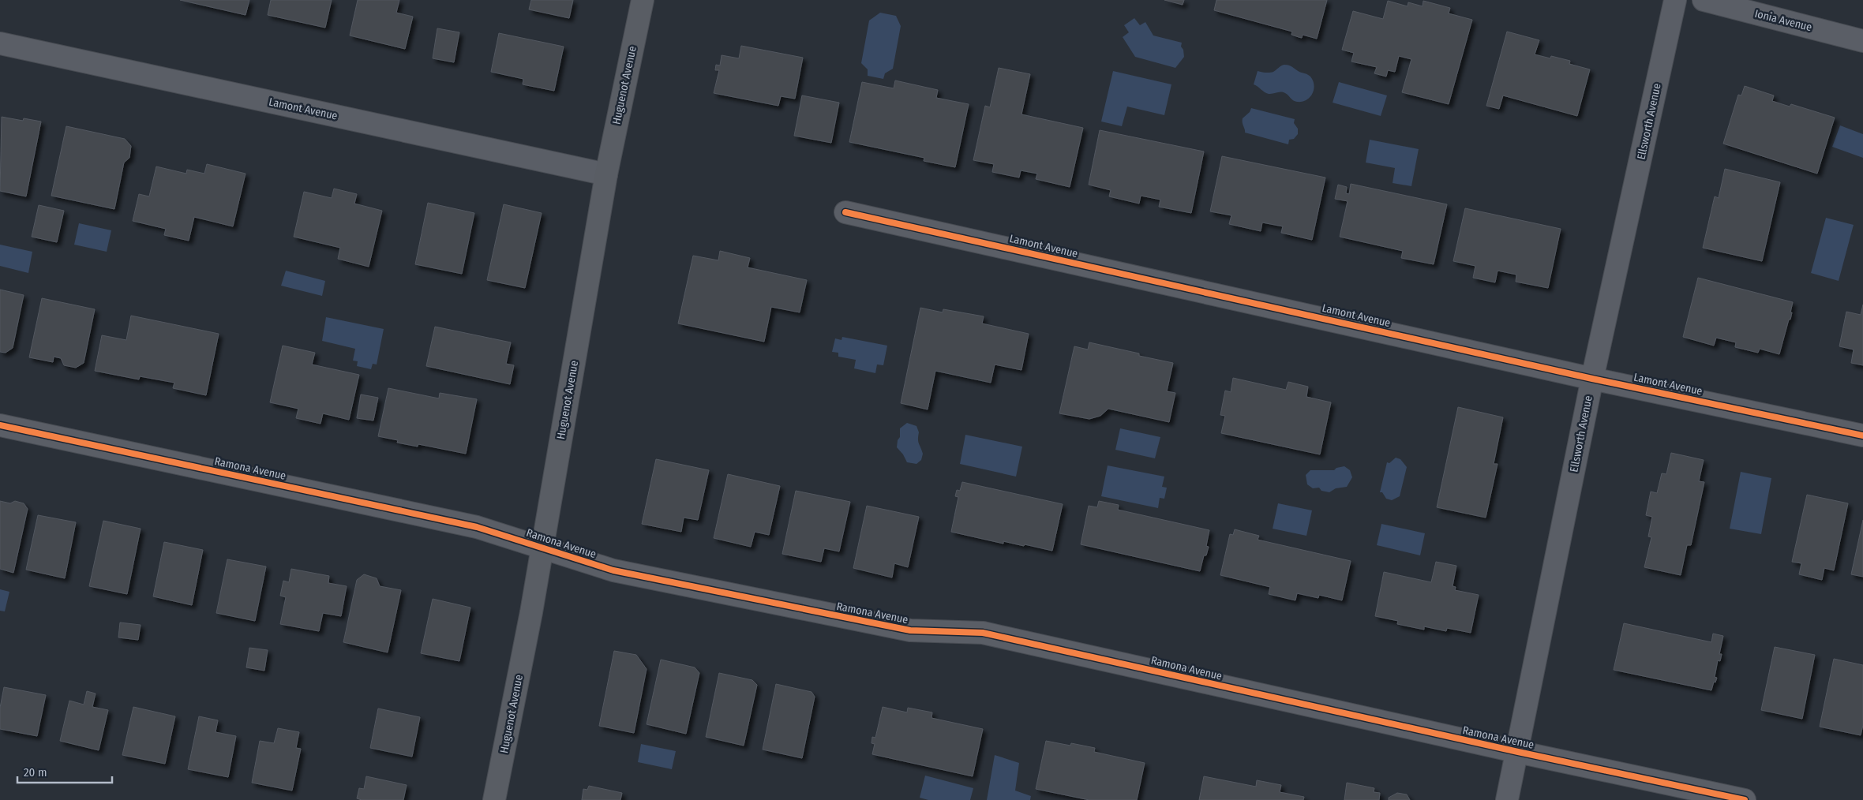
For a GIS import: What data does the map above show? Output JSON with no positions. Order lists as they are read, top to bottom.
{
  "streets": {
    "street": [
      "Ionia Avenue",
      "Huguenot Avenue",
      "Lamont Avenue",
      "Ellsworth Avenue",
      "Ramona Avenue"
    ]
  },
  "crossings": [
    ["Huguenot Avenue", "Lamont Avenue"],
    ["Huguenot Avenue", "Ramona Avenue"],
    ["Lamont Avenue", "Ellsworth Avenue"],
    ["Ellsworth Avenue", "Ramona Avenue"]
  ],
  "scale_bar": "20 m"
}
